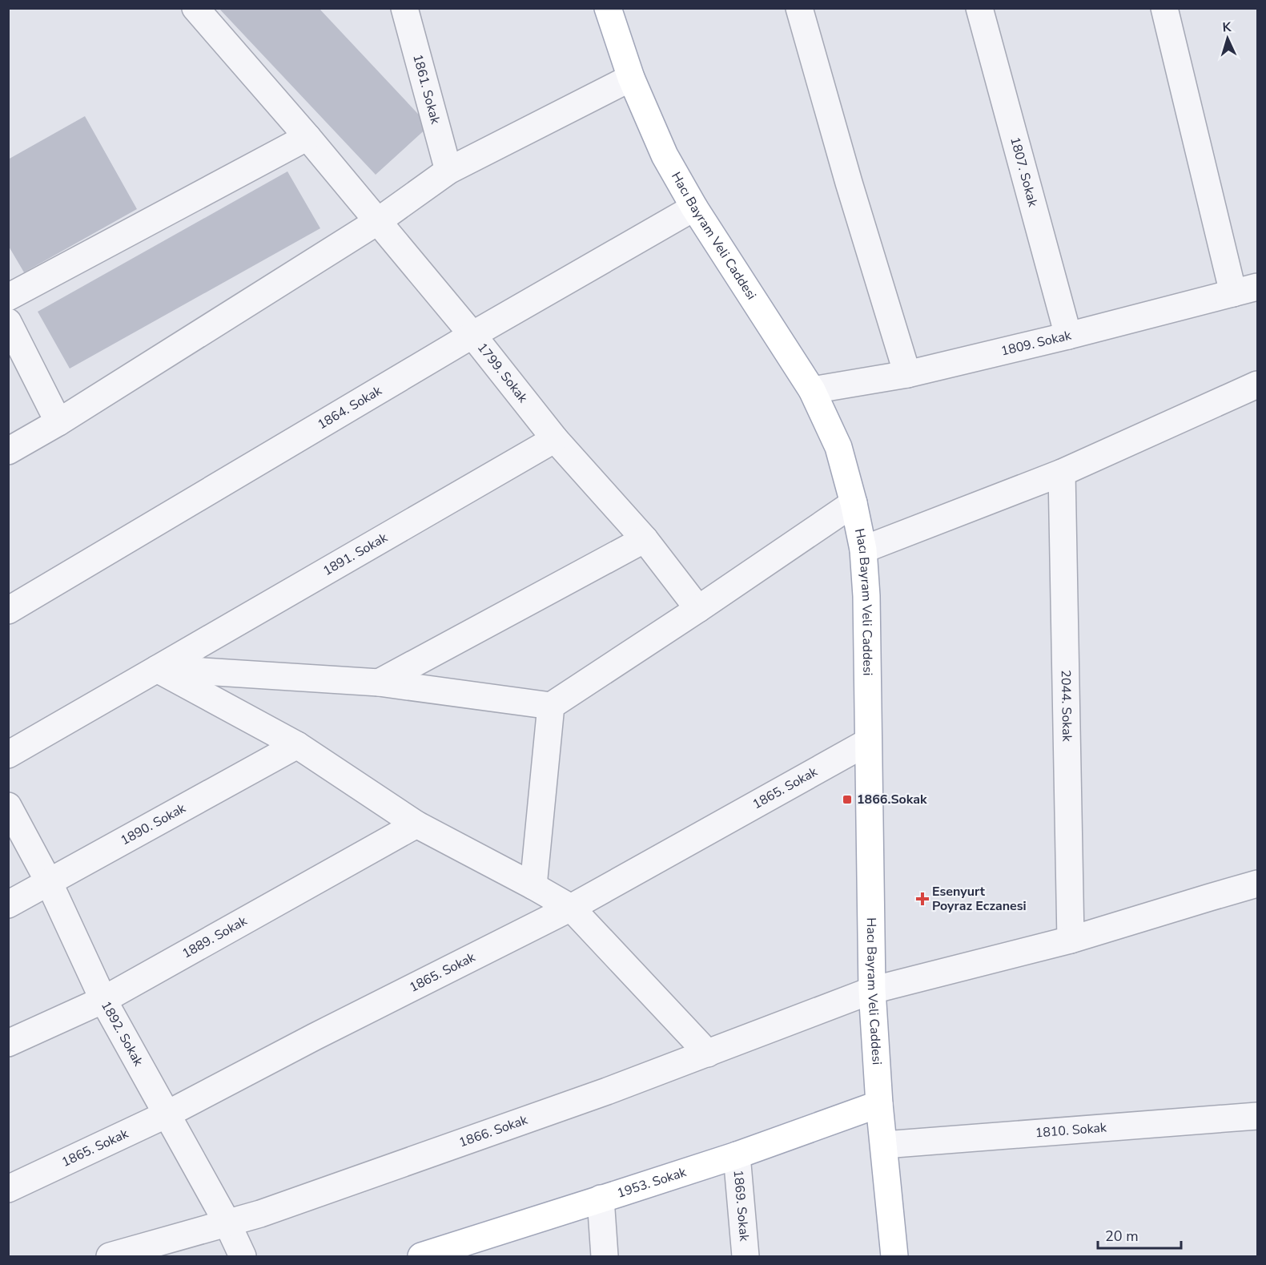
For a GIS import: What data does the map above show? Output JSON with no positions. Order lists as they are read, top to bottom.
{
  "streets": {
    "main road": ["Hacı Bayram Veli Caddesi", "1953. Sokak"],
    "street": [
      "1861. Sokak",
      "1807. Sokak",
      "1809. Sokak",
      "1799. Sokak",
      "1864. Sokak",
      "1891. Sokak",
      "2044. Sokak",
      "1865. Sokak",
      "1890. Sokak",
      "1889. Sokak",
      "1892. Sokak",
      "1810. Sokak",
      "1866. Sokak",
      "1869. Sokak"
    ]
  },
  "crossings": [
    ["1807. Sokak", "1809. Sokak"],
    ["Hacı Bayram Veli Caddesi", "1809. Sokak"],
    ["Hacı Bayram Veli Caddesi", "1864. Sokak"],
    ["Hacı Bayram Veli Caddesi", "1865. Sokak"],
    ["Hacı Bayram Veli Caddesi", "1810. Sokak"],
    ["Hacı Bayram Veli Caddesi", "1866. Sokak"],
    ["Hacı Bayram Veli Caddesi", "1953. Sokak"],
    ["1799. Sokak", "1864. Sokak"],
    ["1799. Sokak", "1891. Sokak"],
    ["2044. Sokak", "1866. Sokak"],
    ["1865. Sokak", "1892. Sokak"],
    ["1890. Sokak", "1892. Sokak"],
    ["1889. Sokak", "1892. Sokak"],
    ["1892. Sokak", "1866. Sokak"],
    ["1953. Sokak", "1869. Sokak"]
  ],
  "places": {
    "transit": ["1866.Sokak"],
    "health": ["Esenyurt Poyraz Eczanesi"]
  },
  "scale_bar": "20 m",
  "north": "top"
}
